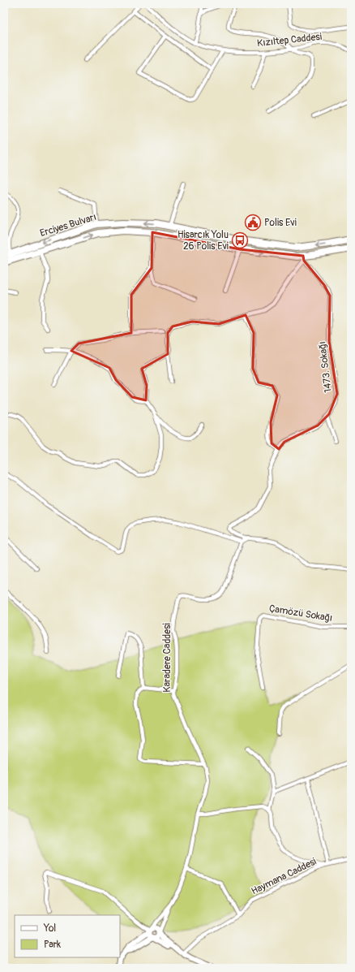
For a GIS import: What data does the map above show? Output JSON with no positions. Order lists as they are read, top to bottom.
{
  "streets": {
    "highway": ["Erciyes Bulvarı"],
    "street": [
      "Kızıltep Caddesi",
      "1473. Sokağı",
      "Çamözü Sokağı",
      "Karadere Caddesi",
      "Haymana Caddesi"
    ]
  },
  "crossings": [
    ["Erciyes Bulvarı", "1473. Sokağı"]
  ],
  "places": {
    "public building": ["Polis Evi"],
    "bus stop": ["Hisarcık Yolu 26 Polis Evi"]
  },
  "legend": ["Yol", "Park"]
}
